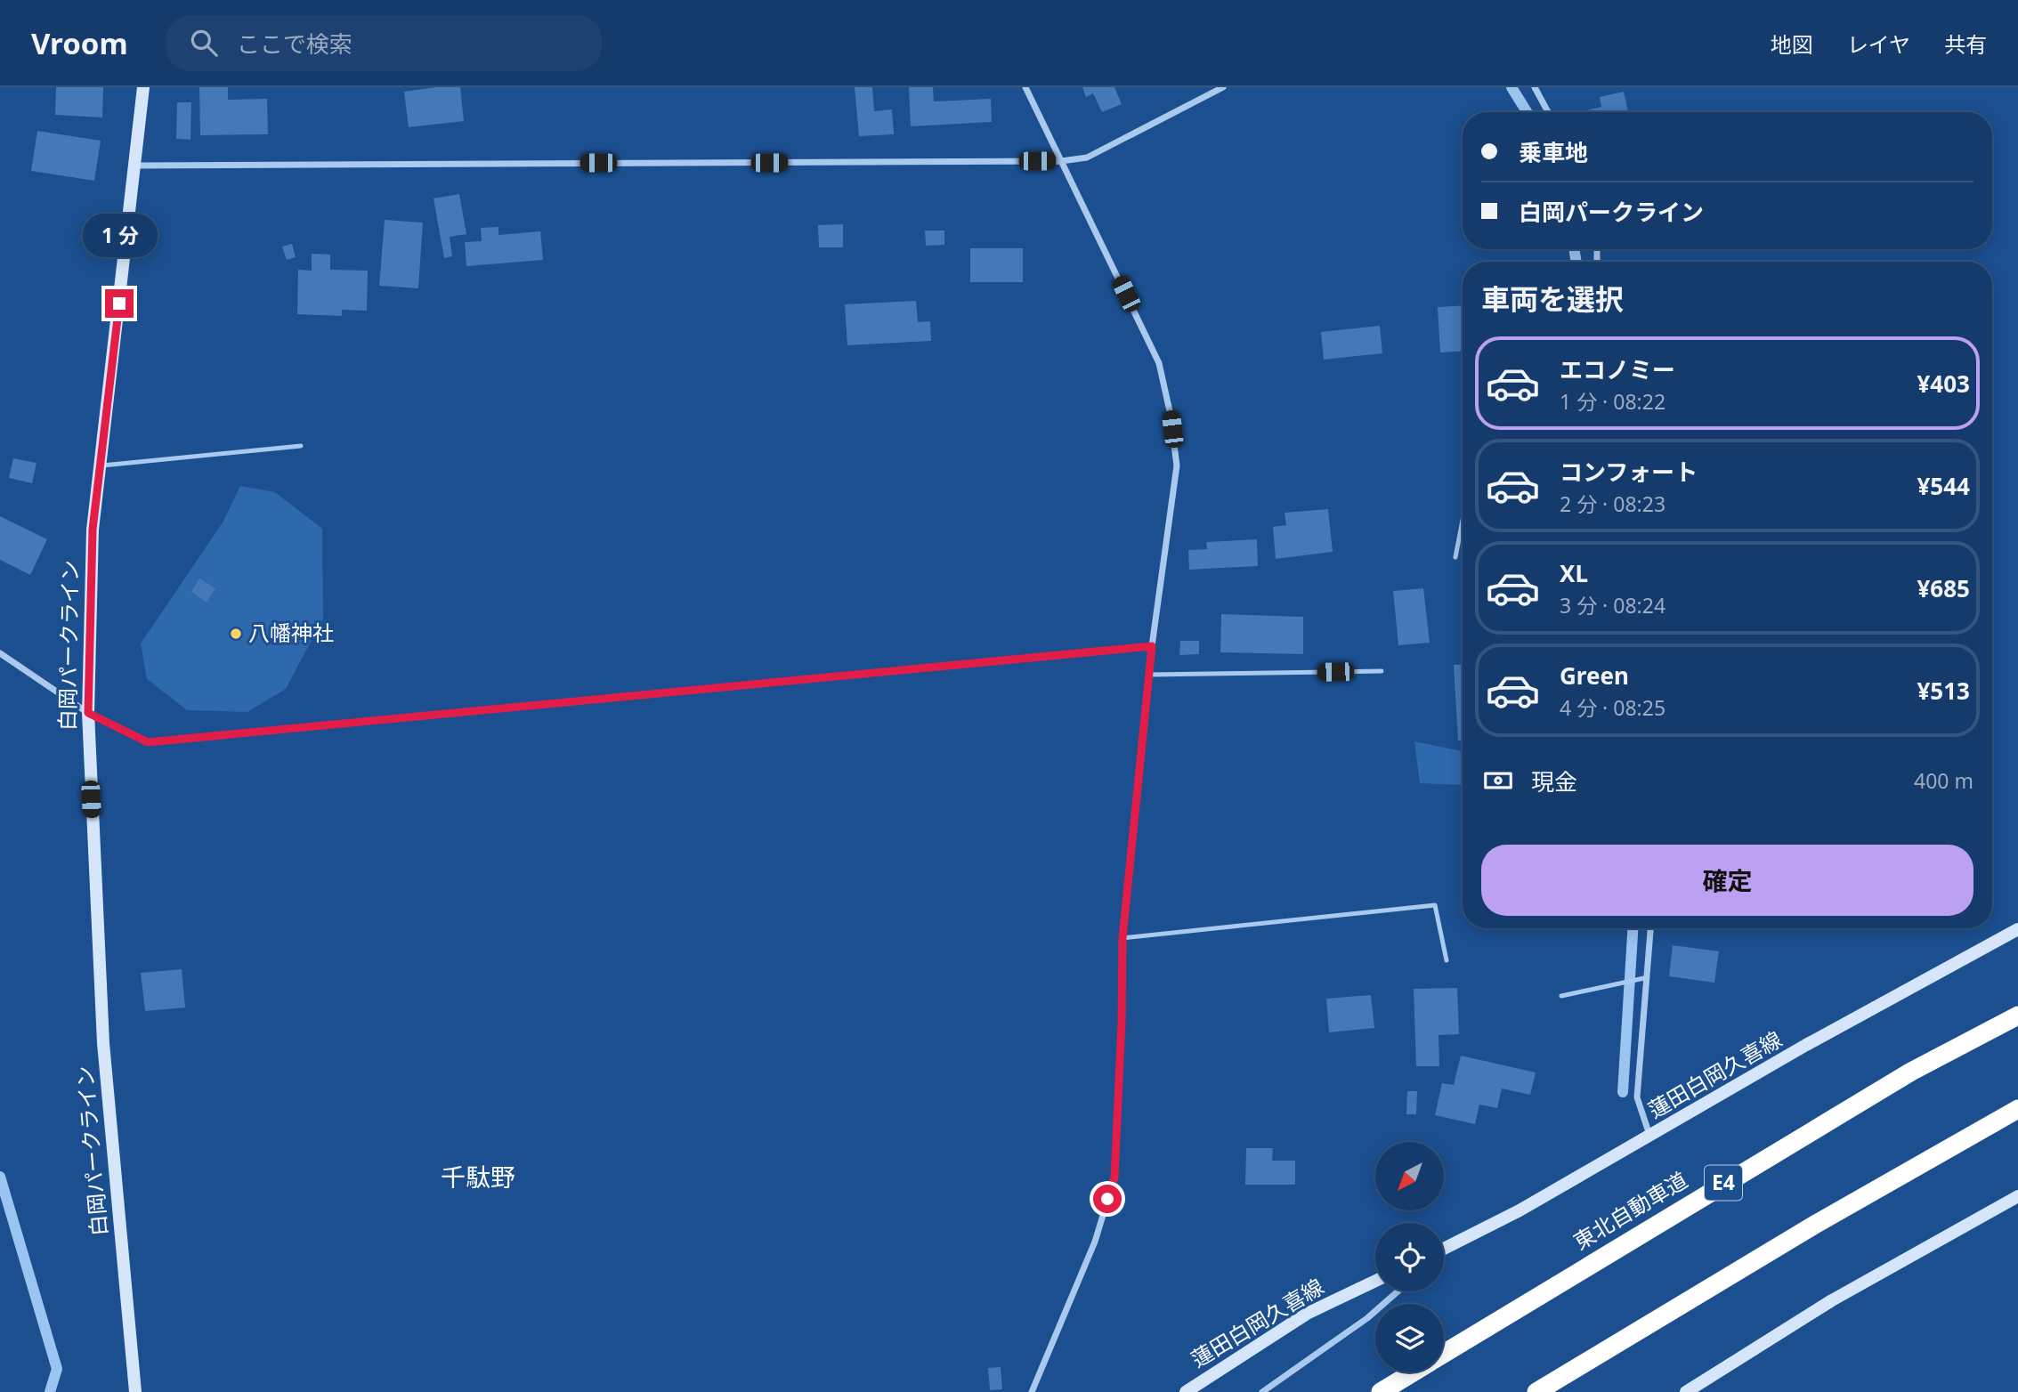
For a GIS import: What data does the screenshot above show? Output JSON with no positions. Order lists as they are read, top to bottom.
{
  "streets": {
    "highway": ["E4", "東北自動車道"],
    "street": ["白岡パークライン", "蓮田白岡久喜線"]
  },
  "districts": ["千駄野"],
  "places": ["八幡神社"],
  "north": "bottom left",
  "page": {
    "header": "Vroom",
    "search": "ここで検索",
    "nav": ["地図", "レイヤ", "共有"],
    "banner": ["乗車地", "白岡パークライン"],
    "bubble": "1 分",
    "heading": "車両を選択",
    "list": [
      {
        "name": "エコノミー",
        "note": "1 分 · 08:22",
        "value": "¥403"
      },
      {
        "name": "コンフォート",
        "note": "2 分 · 08:23",
        "value": "¥544"
      },
      {
        "name": "XL",
        "note": "3 分 · 08:24",
        "value": "¥685"
      },
      {
        "name": "Green",
        "note": "4 分 · 08:25",
        "value": "¥513"
      }
    ],
    "pay": ["現金", "400 m"],
    "buttons": "確定"
  }
}
